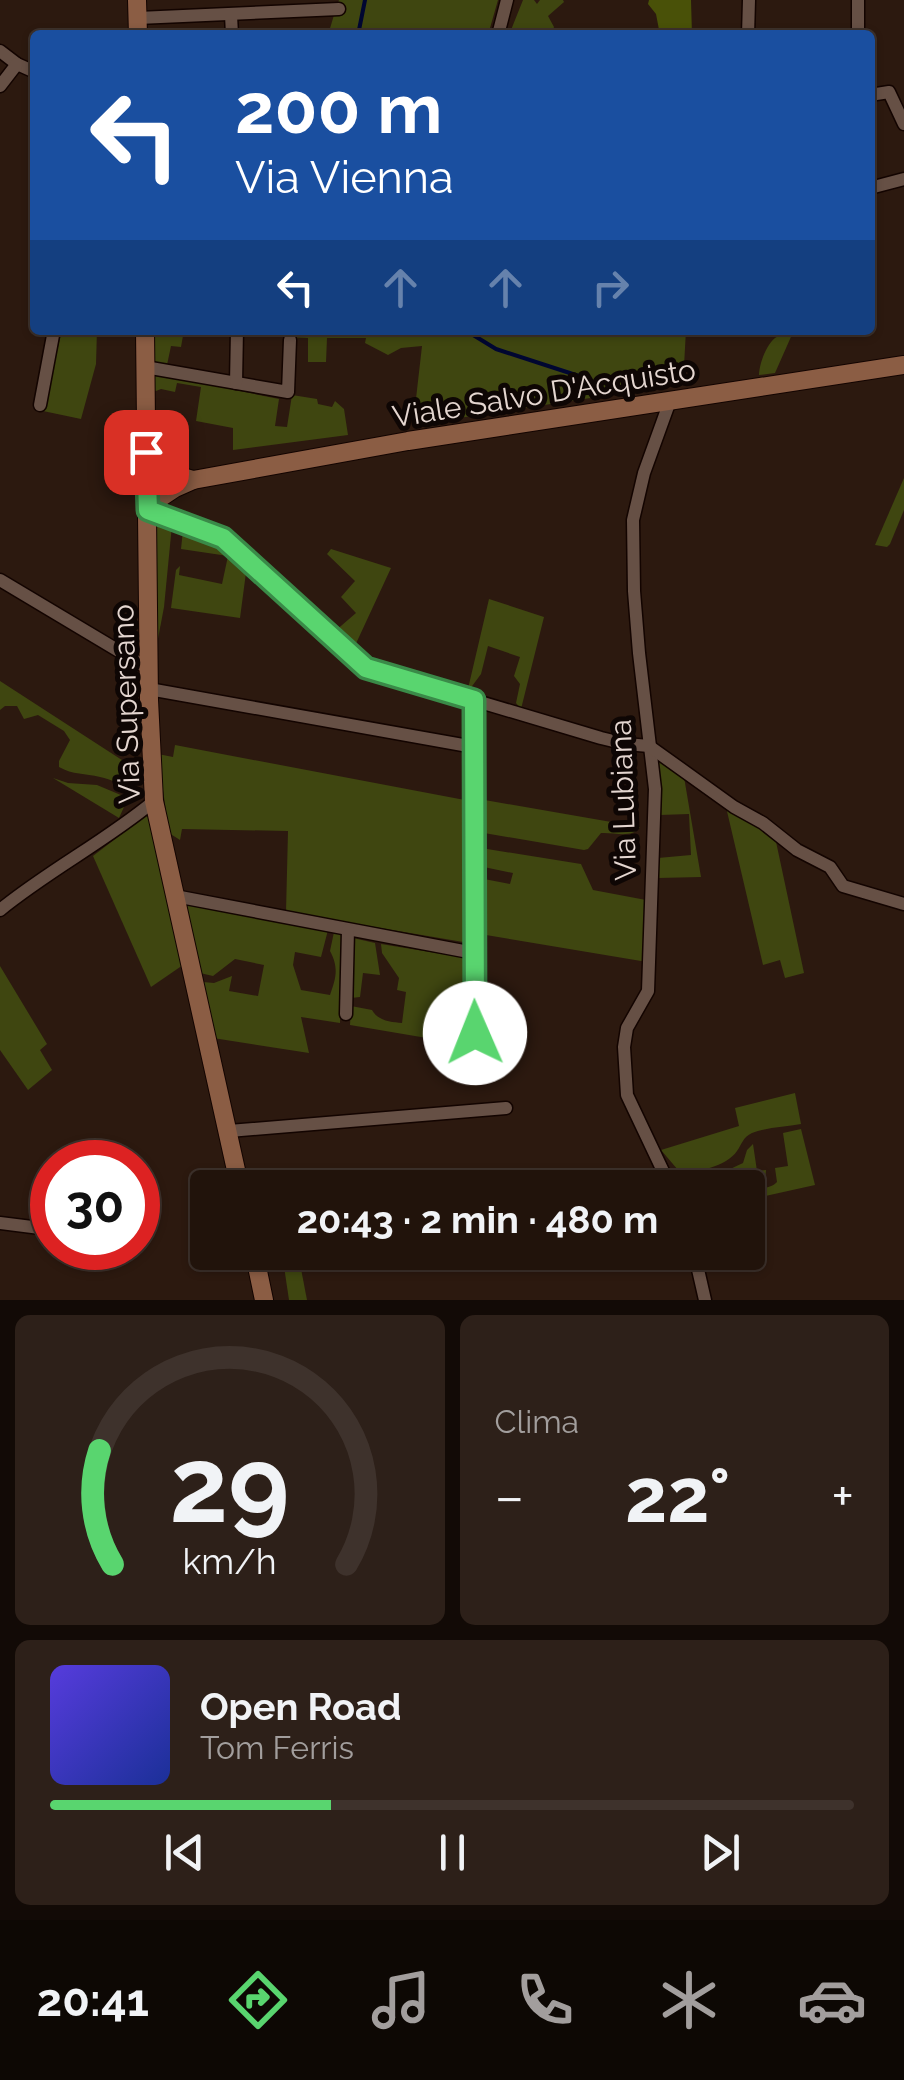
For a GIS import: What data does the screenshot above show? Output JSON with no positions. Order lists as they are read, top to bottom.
{
  "streets": {
    "street": ["Viale Salvo D'Acquisto", "Via Supersano", "Via Lubiana"]
  },
  "crossings": [
    ["Viale Salvo D'Acquisto", "Via Supersano"],
    ["Viale Salvo D'Acquisto", "Via Lubiana"]
  ],
  "page": {
    "turn": ["200 m", "Via Vienna"],
    "limit": "30",
    "trip": "20:43 · 2 min · 480 m",
    "tile": "Clima",
    "heat": ["−", "22°", "+"],
    "song": ["Open Road", "Tom Ferris"],
    "tabs": "20:41",
    "gauge": ["29", "km/h"]
  }
}
